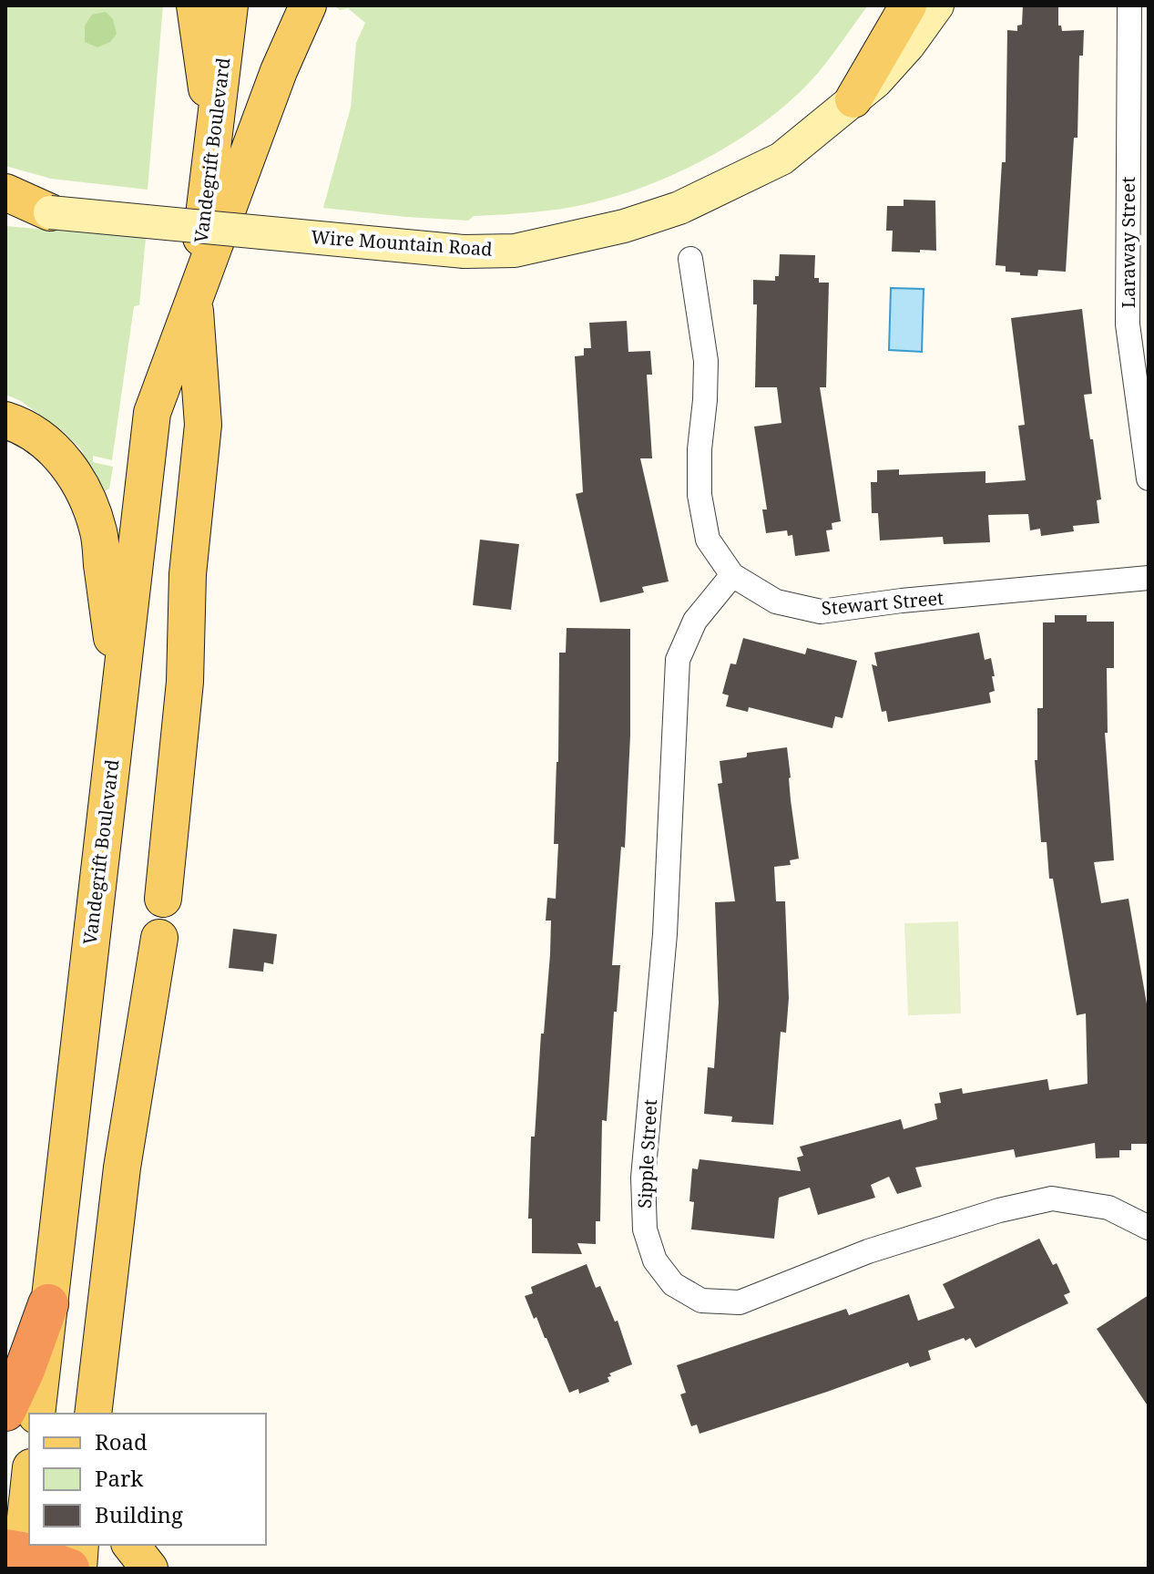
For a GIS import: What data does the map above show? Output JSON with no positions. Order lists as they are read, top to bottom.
{
  "streets": {
    "main road": ["Vandegrift Boulevard", "Wire Mountain Road"],
    "street": ["Laraway Street", "Stewart Street", "Sipple Street"]
  },
  "crossings": [
    ["Stewart Street", "Sipple Street"]
  ],
  "legend": ["Road", "Park", "Building"]
}
